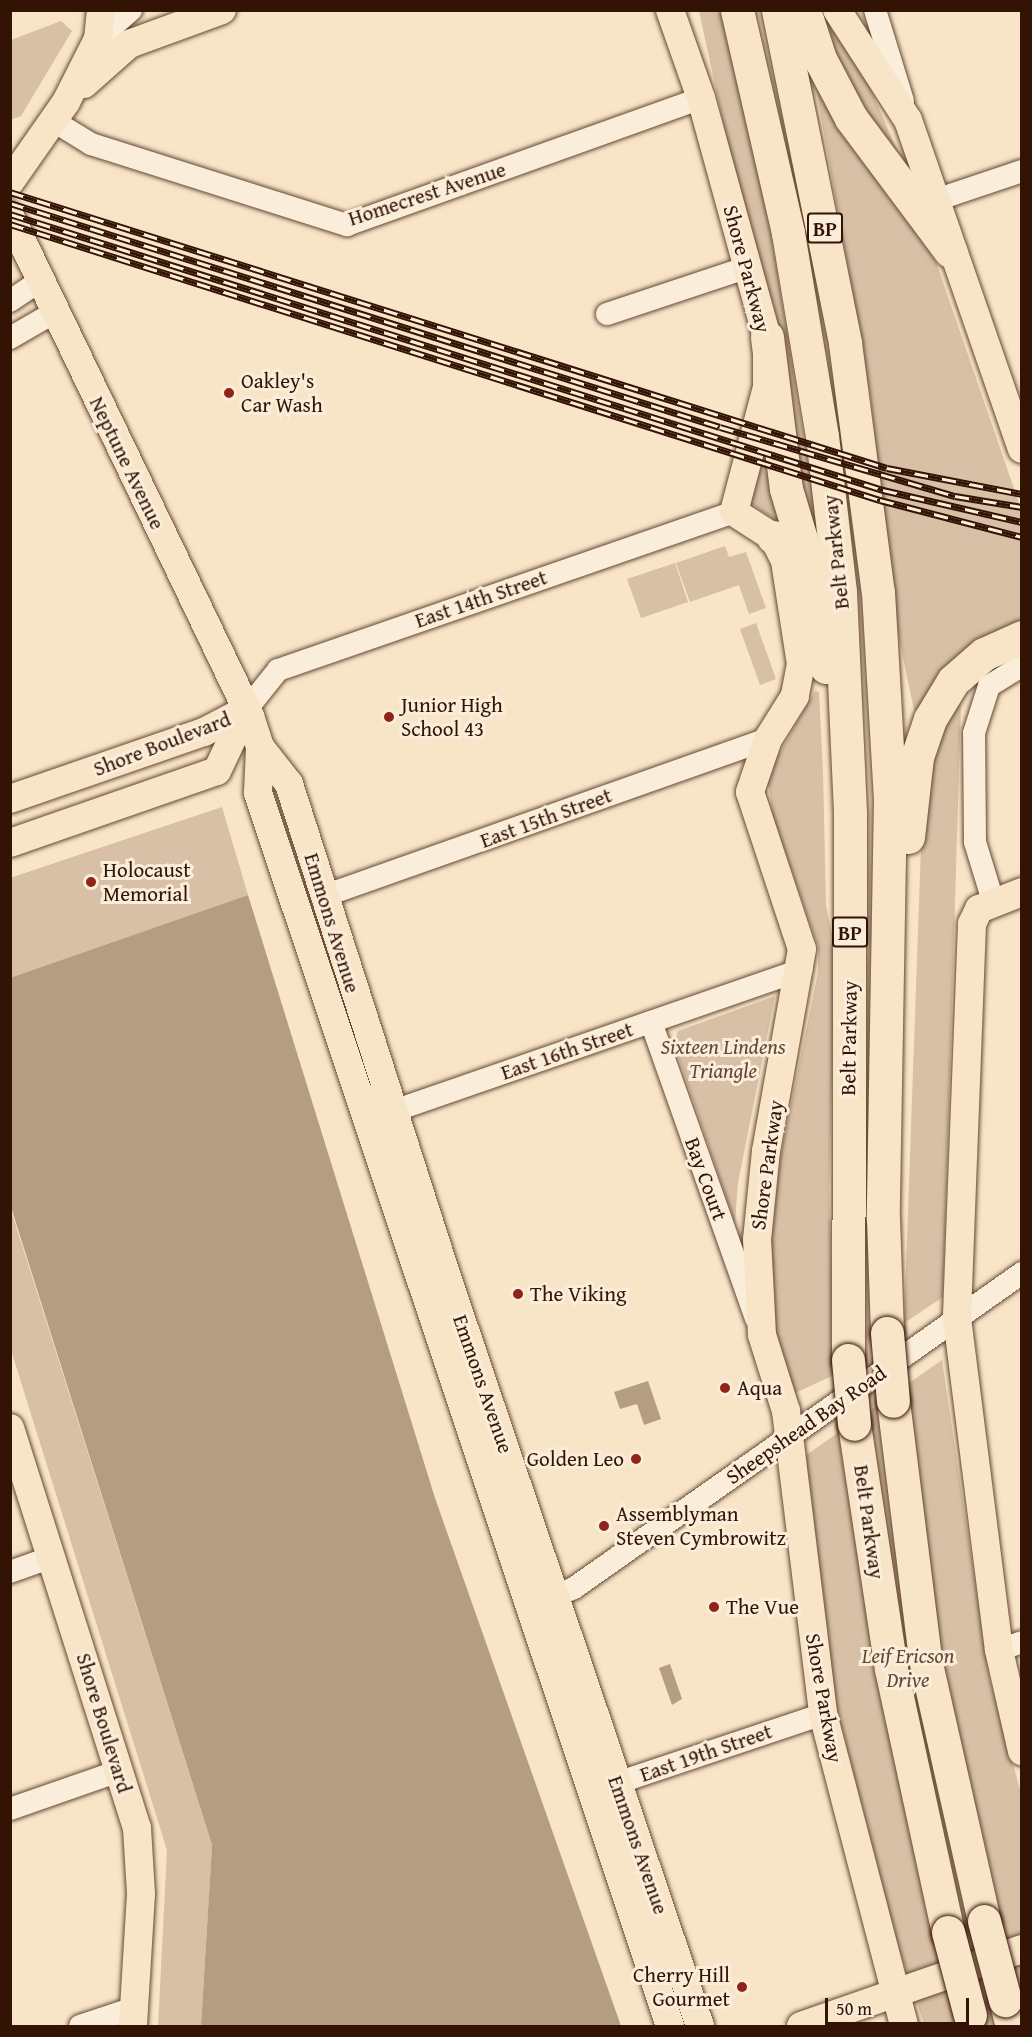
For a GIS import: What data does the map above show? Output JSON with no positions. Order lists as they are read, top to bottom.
{
  "streets": {
    "highway": ["BP", "Belt Parkway"],
    "main road": [
      "Shore Parkway",
      "Neptune Avenue",
      "Shore Boulevard",
      "Emmons Avenue"
    ],
    "street": [
      "Homecrest Avenue",
      "East 14th Street",
      "East 15th Street",
      "East 16th Street",
      "Bay Court",
      "Sheepshead Bay Road",
      "East 19th Street"
    ]
  },
  "crossings": [
    ["Homecrest Avenue", "Shore Parkway"],
    ["Shore Parkway", "East 14th Street"],
    ["Shore Parkway", "East 15th Street"],
    ["Shore Parkway", "East 16th Street"],
    ["Shore Parkway", "Bay Court"],
    ["Shore Parkway", "Sheepshead Bay Road"],
    ["Shore Parkway", "East 19th Street"],
    ["Neptune Avenue", "East 14th Street"],
    ["Neptune Avenue", "Shore Boulevard"],
    ["Neptune Avenue", "Emmons Avenue"],
    ["East 14th Street", "Shore Boulevard"],
    ["East 14th Street", "Emmons Avenue"],
    ["Shore Boulevard", "Emmons Avenue"],
    ["East 15th Street", "Emmons Avenue"],
    ["Emmons Avenue", "East 16th Street"],
    ["Emmons Avenue", "Sheepshead Bay Road"],
    ["Emmons Avenue", "East 19th Street"],
    ["East 16th Street", "Bay Court"]
  ],
  "parks": ["Sixteen Lindens Triangle", "Leif Ericson Drive"],
  "places": [
    "Oakley's Car Wash",
    "Junior High School 43",
    "Holocaust Memorial",
    "The Viking",
    "Aqua",
    "Golden Leo",
    "Assemblyman Steven Cymbrowitz",
    "The Vue",
    "Cherry Hill Gourmet"
  ],
  "scale_bar": "50 m"
}
